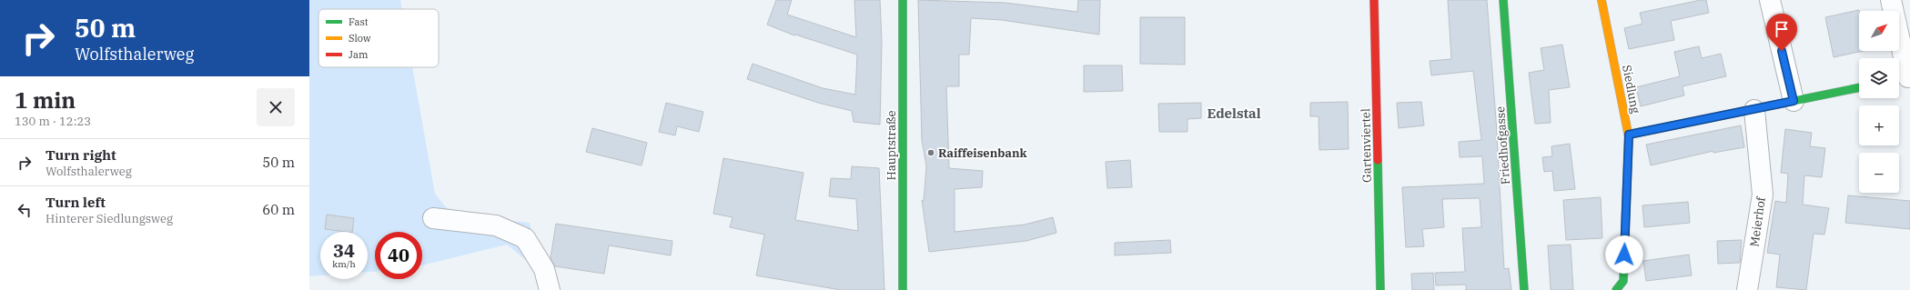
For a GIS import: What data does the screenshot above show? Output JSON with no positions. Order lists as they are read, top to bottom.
{
  "streets": {
    "street": [
      "Siedlung",
      "Hauptstraße",
      "Gartenviertel",
      "Friedhofgasse",
      "Meierhof"
    ]
  },
  "districts": ["Edelstal"],
  "places": ["Raiffeisenbank"],
  "legend": ["Fast", "Slow", "Jam"],
  "north": "top right",
  "page": {
    "turn": ["50 m", "Wolfsthalerweg"],
    "map_buttons": ["+", "−"],
    "heading": ["1 min", "130 m · 12:23"],
    "list": [
      {
        "name": "Turn right",
        "note": "Wolfsthalerweg",
        "value": "50 m"
      },
      {
        "name": "Turn left",
        "note": "Hinterer Siedlungsweg",
        "value": "60 m"
      }
    ],
    "speed": "34 km/h",
    "limit": "40"
  }
}
